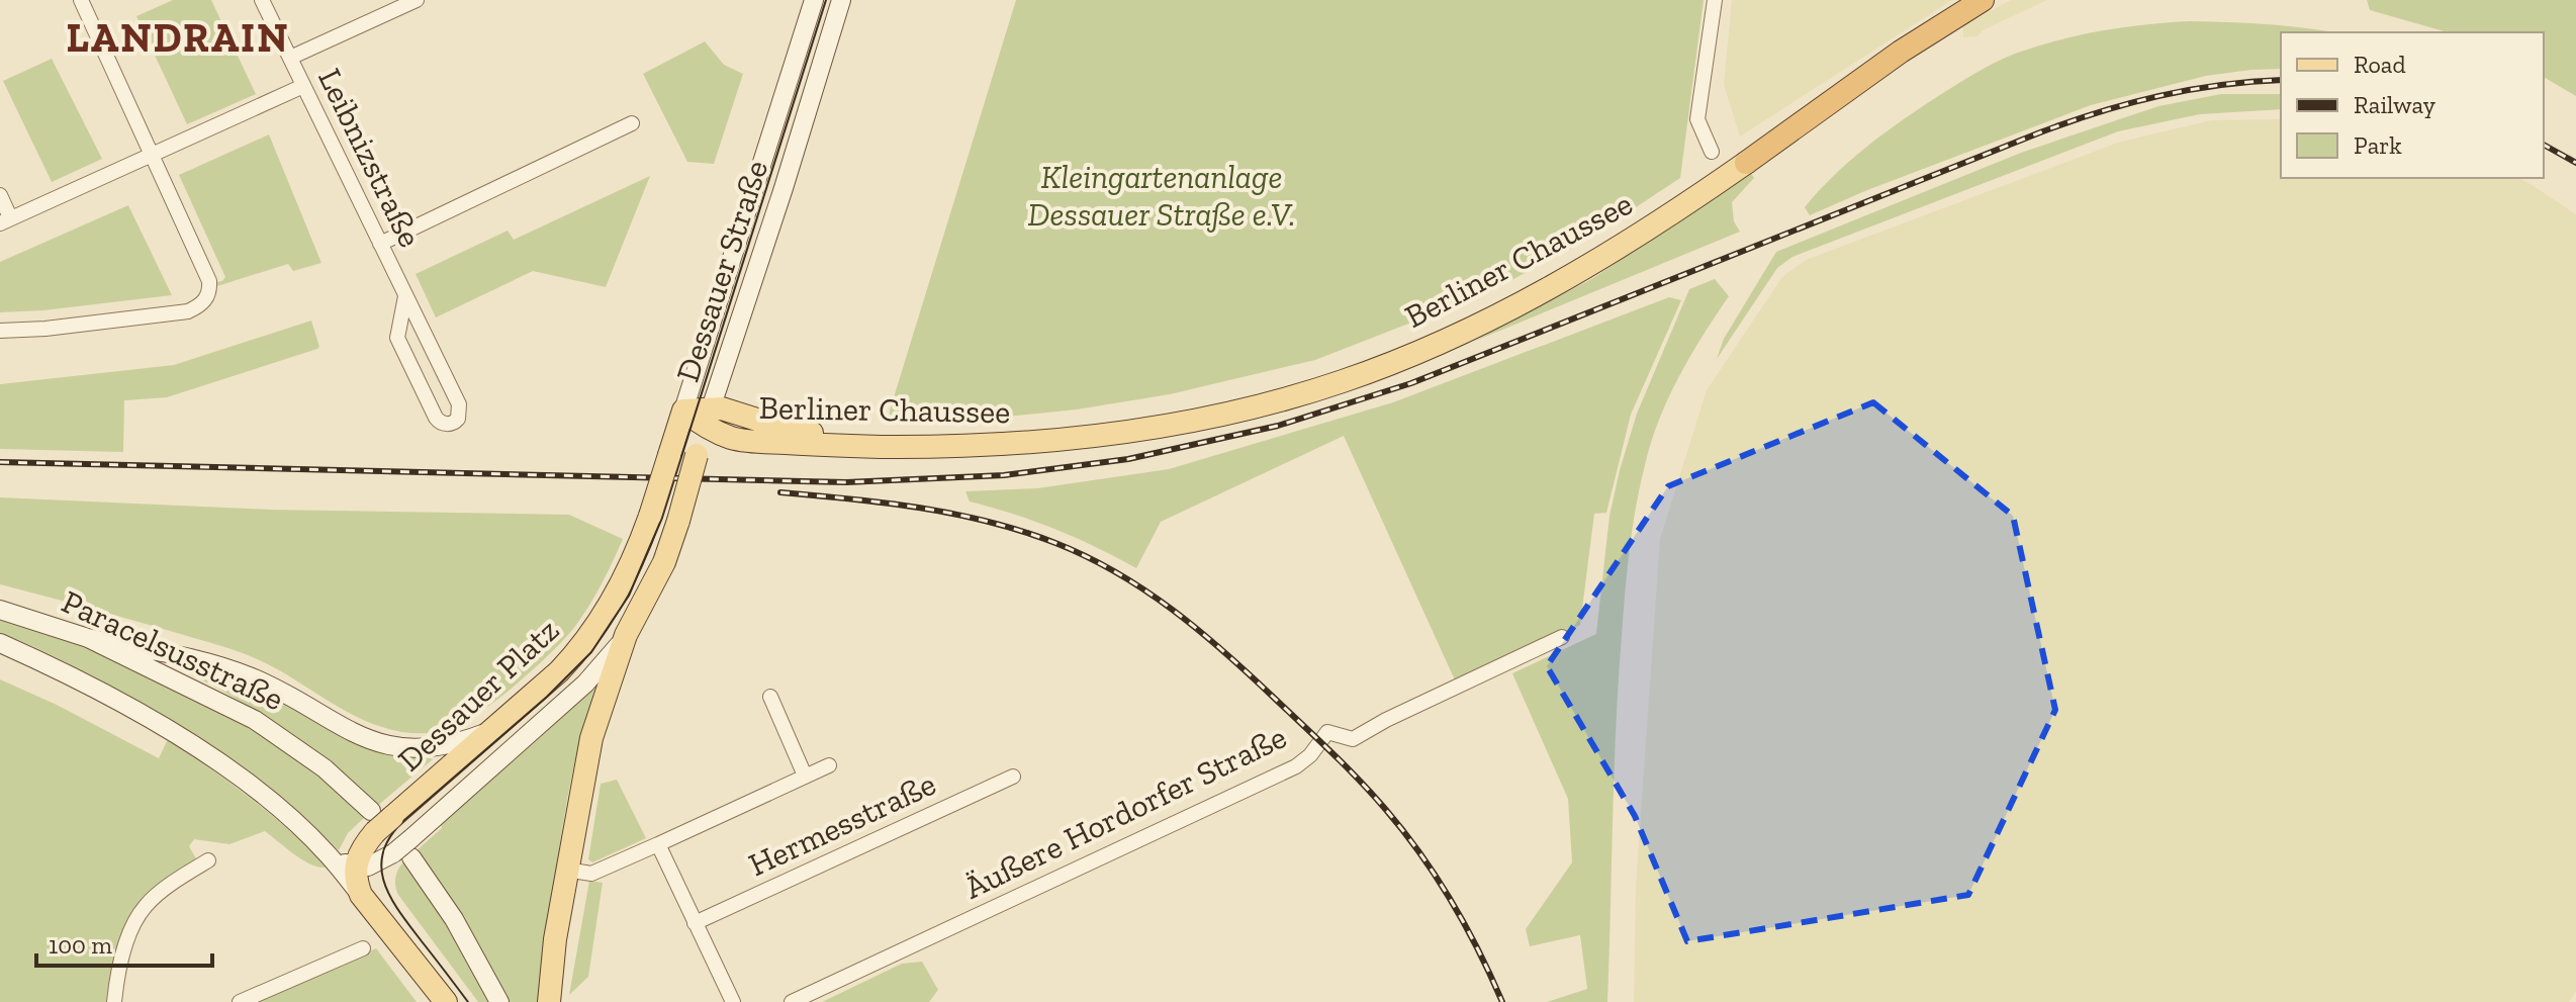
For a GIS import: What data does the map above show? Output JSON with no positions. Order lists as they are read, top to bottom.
{
  "streets": {
    "highway": ["Berliner Chaussee"],
    "main road": ["Dessauer Straße", "Paracelsusstraße", "Dessauer Platz"],
    "street": ["Leibnizstraße", "Äußere Hordorfer Straße", "Hermesstraße"]
  },
  "crossings": [
    ["Berliner Chaussee", "Dessauer Straße"],
    ["Dessauer Straße", "Dessauer Platz"],
    ["Paracelsusstraße", "Dessauer Platz"]
  ],
  "districts": ["LANDRAIN"],
  "parks": ["Kleingartenanlage Dessauer Straße e.V."],
  "legend": ["Road", "Railway", "Park"],
  "scale_bar": "100 m"
}
